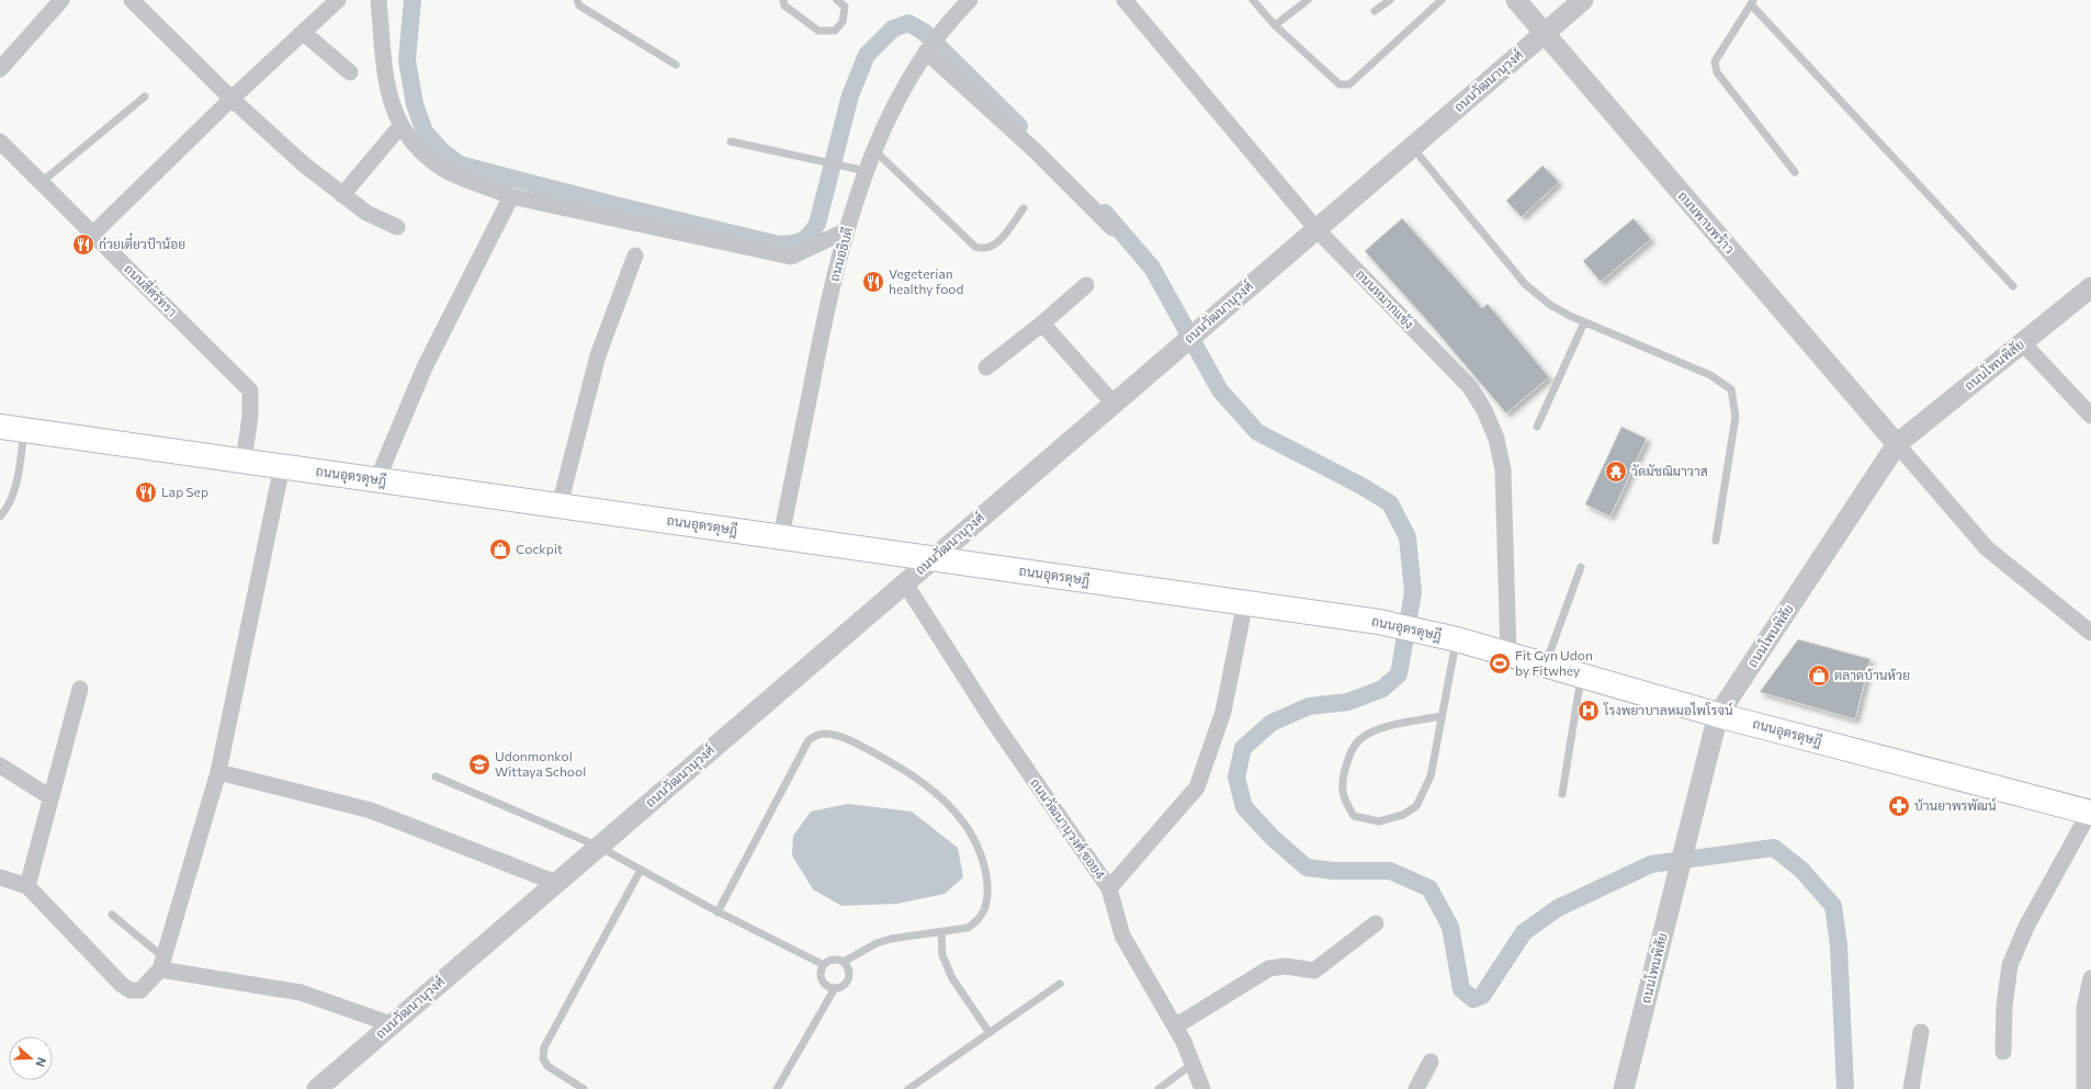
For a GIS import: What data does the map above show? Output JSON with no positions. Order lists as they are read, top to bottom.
{
  "streets": {
    "main road": ["ถนนอุดรดุษฎี"],
    "street": [
      "ถนนวัฒนานุวงศ์",
      "ถนนพานพร้าว",
      "ถนนอธิบดี",
      "ถนนสี่ศรัทรา",
      "ถนนหมากแข้ง",
      "ถนนโพนพิสัย",
      "ถนนวัฒนานุวงศ์ ซอย4"
    ]
  },
  "crossings": [
    ["ถนนวัฒนานุวงศ์", "ถนนพานพร้าว"],
    ["ถนนวัฒนานุวงศ์", "ถนนหมากแข้ง"],
    ["ถนนวัฒนานุวงศ์", "ถนนอุดรดุษฎี"],
    ["ถนนวัฒนานุวงศ์", "ถนนวัฒนานุวงศ์ ซอย4"],
    ["ถนนพานพร้าว", "ถนนโพนพิสัย"],
    ["ถนนอธิบดี", "ถนนอุดรดุษฎี"],
    ["ถนนสี่ศรัทรา", "ถนนอุดรดุษฎี"],
    ["ถนนหมากแข้ง", "ถนนอุดรดุษฎี"],
    ["ถนนโพนพิสัย", "ถนนอุดรดุษฎี"]
  ],
  "places": {
    "restaurant": ["ก๋วยเตี๋ยวป้าน้อย", "Vegeterian healthy food", "Lap Sep"],
    "temple": ["วัดมัชฌิมาวาส"],
    "shop": ["Cockpit", "ตลาดบ้านห้วย"],
    "sports": ["Fit Gyn Udon by Fitwhey"],
    "hospital": ["โรงพยาบาลหมอไพโรจน์"],
    "school or university": ["Udonmonkol Wittaya School"],
    "pharmacy": ["บ้านยาพรพัฒน์"]
  },
  "north": "right"
}
